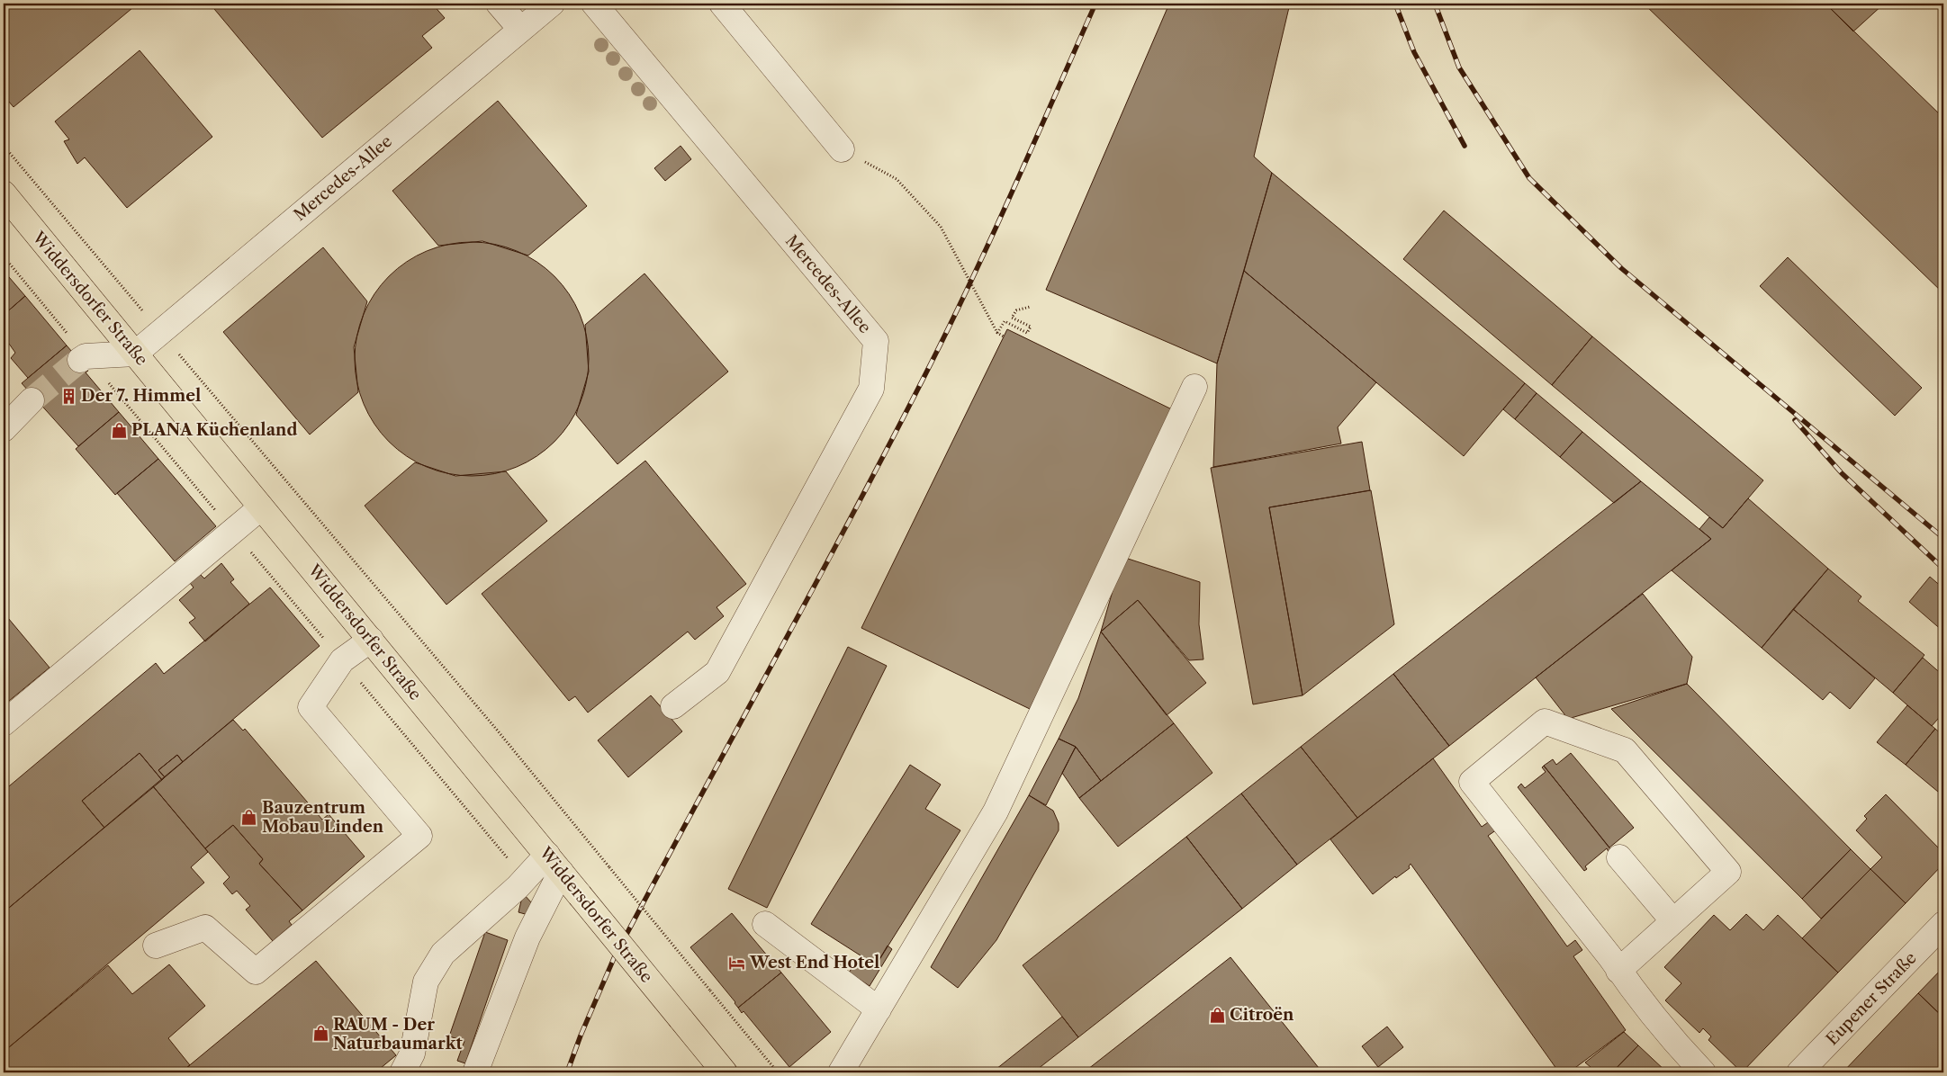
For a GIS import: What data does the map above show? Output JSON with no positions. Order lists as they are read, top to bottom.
{
  "streets": {
    "main road": ["Widdersdorfer Straße"],
    "street": ["Mercedes-Allee", "Eupener Straße"]
  },
  "crossings": [
    ["Mercedes-Allee", "Widdersdorfer Straße"]
  ],
  "places": {
    "building": ["Der 7. Himmel"],
    "shop": [
      "PLANA Küchenland",
      "Bauzentrum Mobau Linden",
      "Citroën",
      "RAUM - Der Naturbaumarkt"
    ],
    "hotel": ["West End Hotel"]
  }
}
